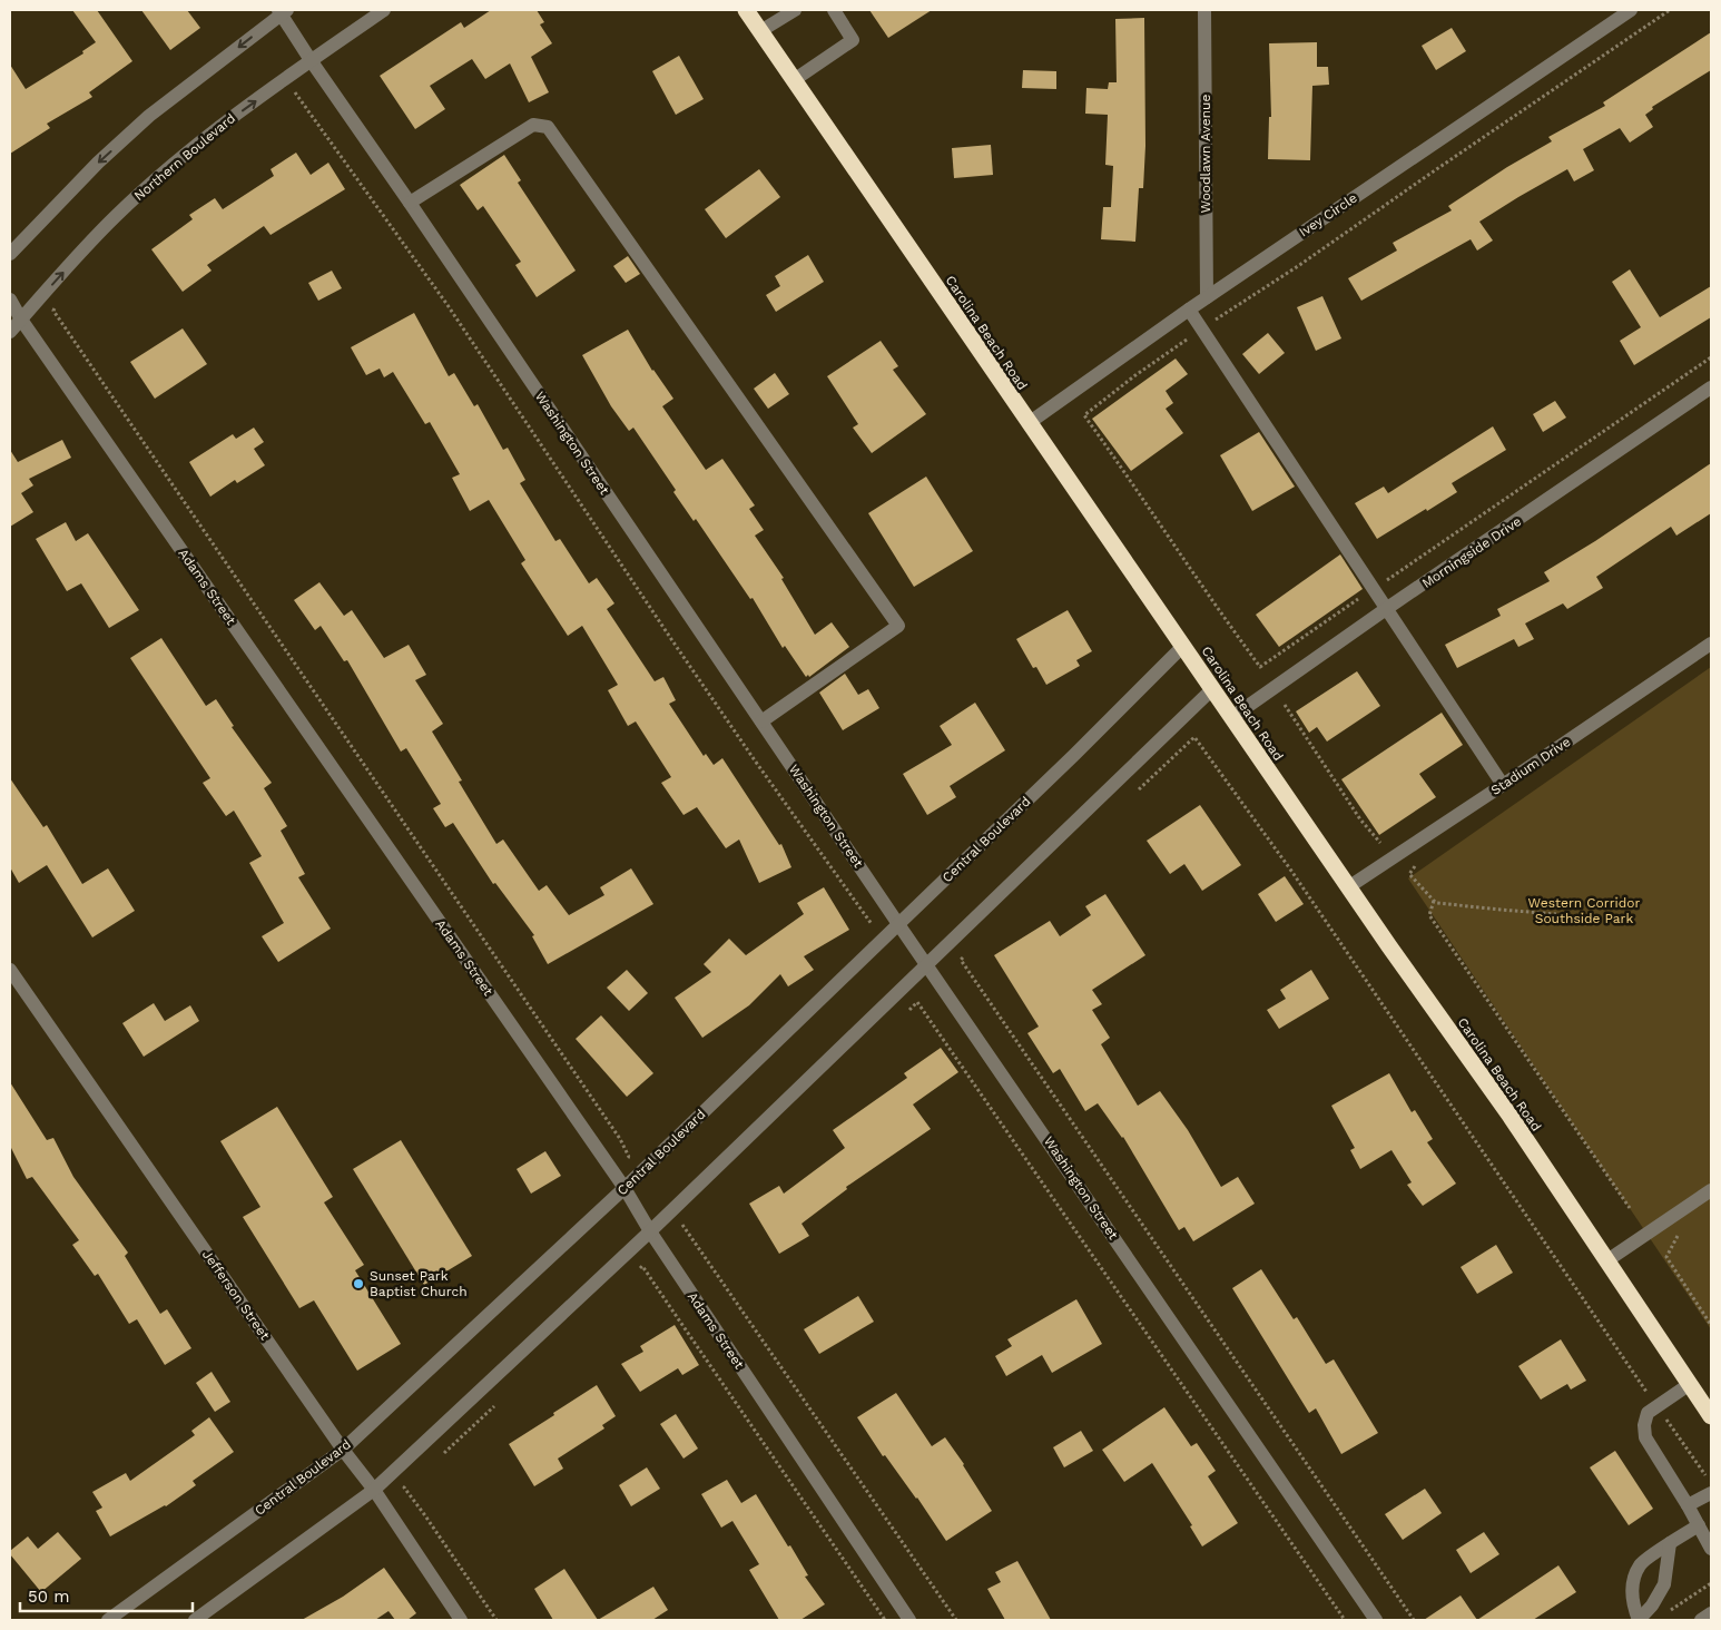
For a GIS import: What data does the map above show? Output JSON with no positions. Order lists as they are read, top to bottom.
{
  "streets": {
    "highway": ["Carolina Beach Road"],
    "street": [
      "Woodlawn Avenue",
      "Northern Boulevard",
      "Ivey Circle",
      "Washington Street",
      "Morningside Drive",
      "Adams Street",
      "Stadium Drive",
      "Central Boulevard",
      "Jefferson Street"
    ]
  },
  "crossings": [
    ["Woodlawn Avenue", "Ivey Circle"],
    ["Northern Boulevard", "Washington Street"],
    ["Northern Boulevard", "Adams Street"],
    ["Ivey Circle", "Carolina Beach Road"],
    ["Carolina Beach Road", "Morningside Drive"],
    ["Carolina Beach Road", "Stadium Drive"],
    ["Carolina Beach Road", "Central Boulevard"],
    ["Washington Street", "Central Boulevard"],
    ["Adams Street", "Central Boulevard"],
    ["Central Boulevard", "Jefferson Street"]
  ],
  "parks": ["Western Corridor Southside Park"],
  "places": ["Sunset Park Baptist Church"],
  "scale_bar": "50 m"
}
